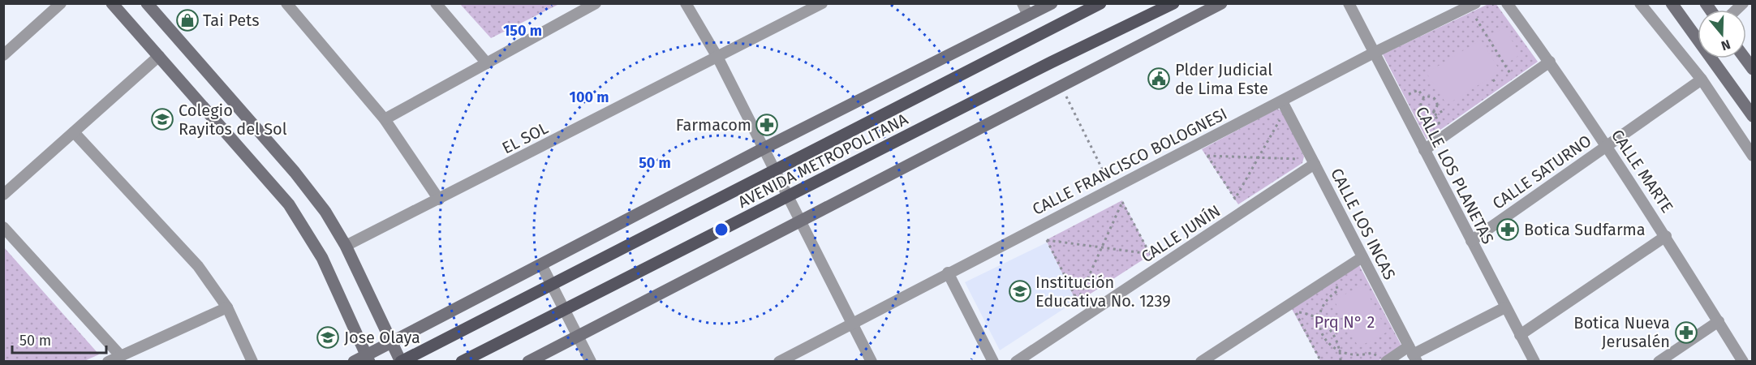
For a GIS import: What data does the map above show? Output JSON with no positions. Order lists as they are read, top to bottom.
{
  "streets": {
    "main road": ["AVENIDA METROPOLITANA"],
    "street": [
      "EL SOL",
      "CALLE FRANCISCO BOLOGNESI",
      "CALLE MARTE",
      "CALLE SATURNO",
      "CALLE LOS PLANETAS",
      "CALLE LOS INCAS",
      "CALLE JUNÍN"
    ]
  },
  "crossings": [
    ["CALLE FRANCISCO BOLOGNESI", "CALLE LOS PLANETAS"],
    ["CALLE FRANCISCO BOLOGNESI", "CALLE LOS INCAS"],
    ["CALLE MARTE", "CALLE SATURNO"],
    ["CALLE SATURNO", "CALLE LOS PLANETAS"],
    ["CALLE LOS INCAS", "CALLE JUNÍN"]
  ],
  "parks": ["Prq N° 2"],
  "places": {
    "shop": ["Tai Pets"],
    "public building": ["Plder Judicial de Lima Este"],
    "school or university": ["Colegio Rayitos del Sol", "Institución Educativa No. 1239", "Jose Olaya"],
    "pharmacy": ["Farmacom", "Botica Sudfarma", "Botica Nueva Jerusalén"]
  },
  "scale_bar": "50 m",
  "north": "bottom",
  "rings": ["150 m", "100 m", "50 m"]
}
